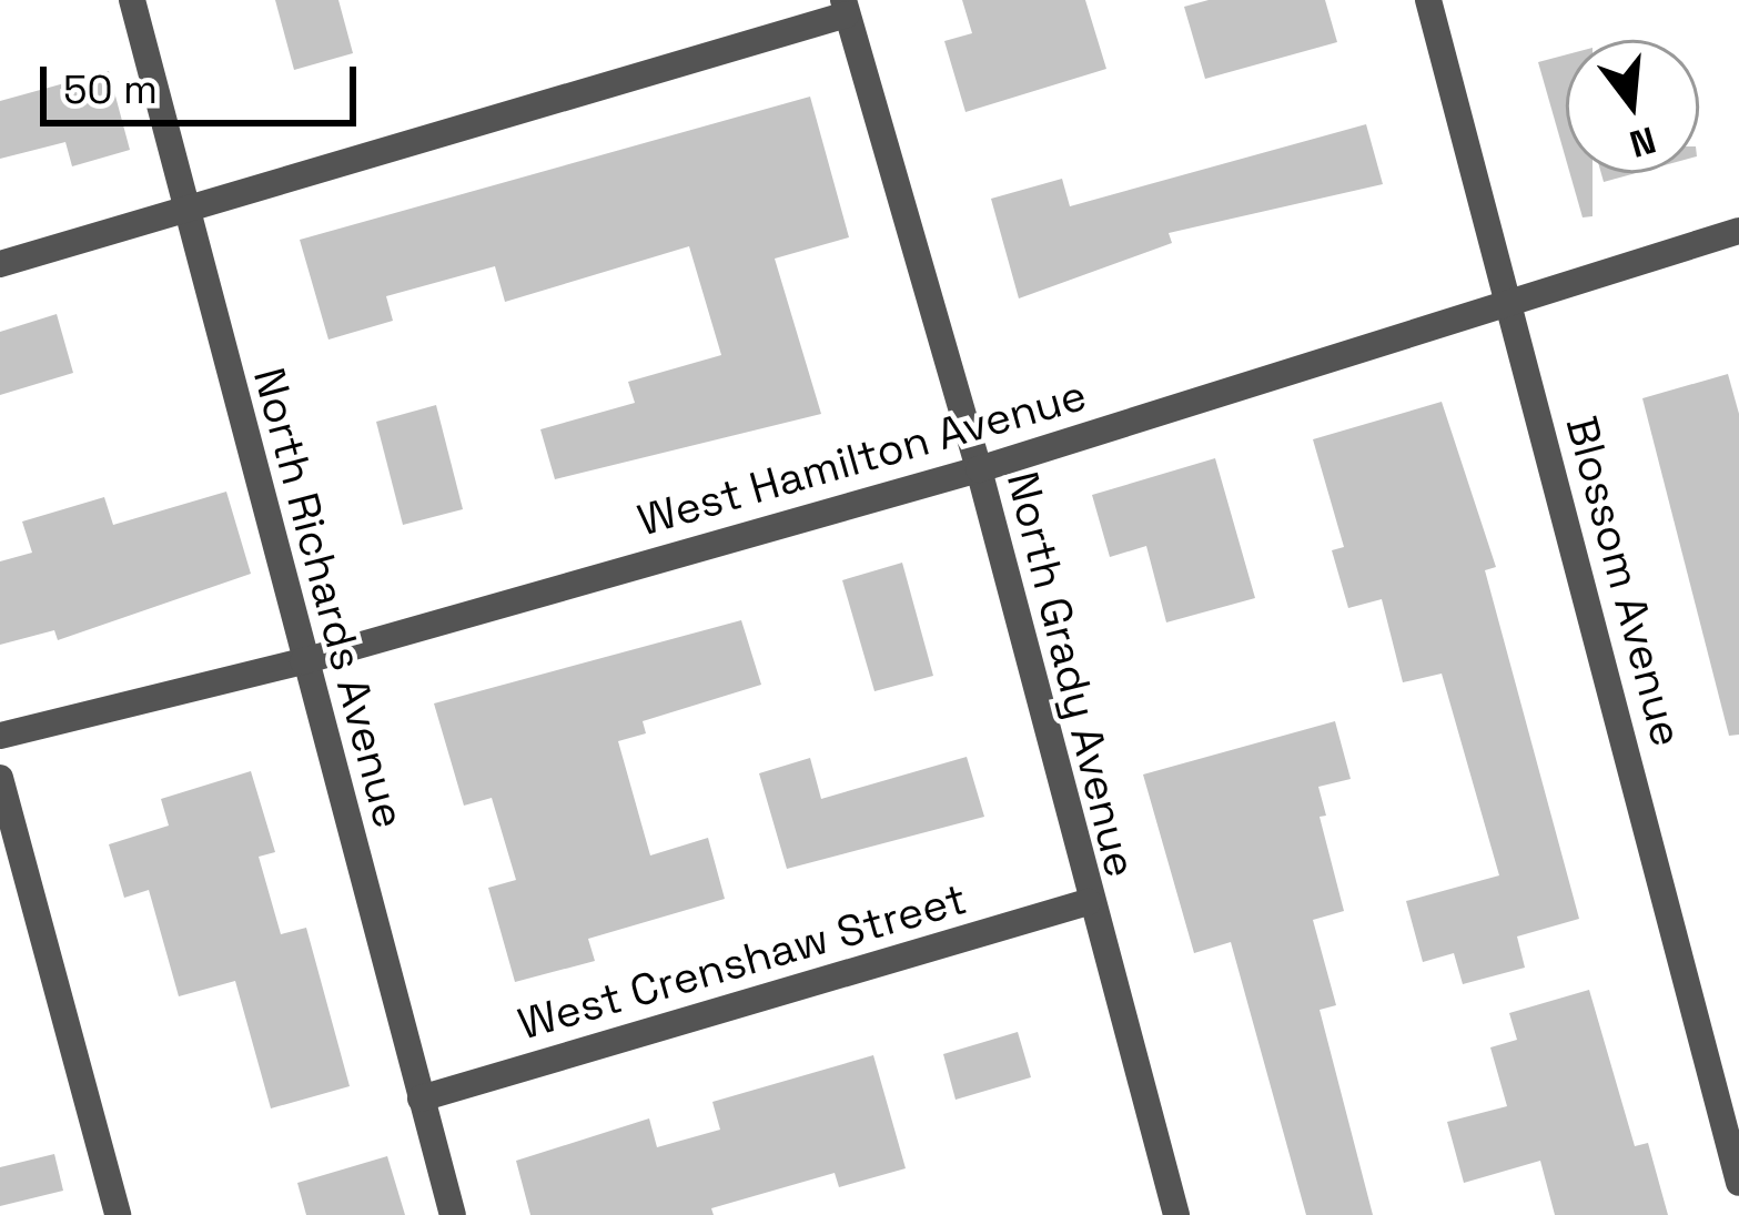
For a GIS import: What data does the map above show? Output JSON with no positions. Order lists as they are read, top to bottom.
{
  "streets": {
    "street": [
      "West Hamilton Avenue",
      "Blossom Avenue",
      "North Richards Avenue",
      "North Grady Avenue",
      "West Crenshaw Street"
    ]
  },
  "crossings": [
    ["West Hamilton Avenue", "Blossom Avenue"],
    ["West Hamilton Avenue", "North Richards Avenue"],
    ["West Hamilton Avenue", "North Grady Avenue"],
    ["North Richards Avenue", "West Crenshaw Street"],
    ["North Grady Avenue", "West Crenshaw Street"]
  ],
  "scale_bar": "50 m",
  "north": "bottom"
}
